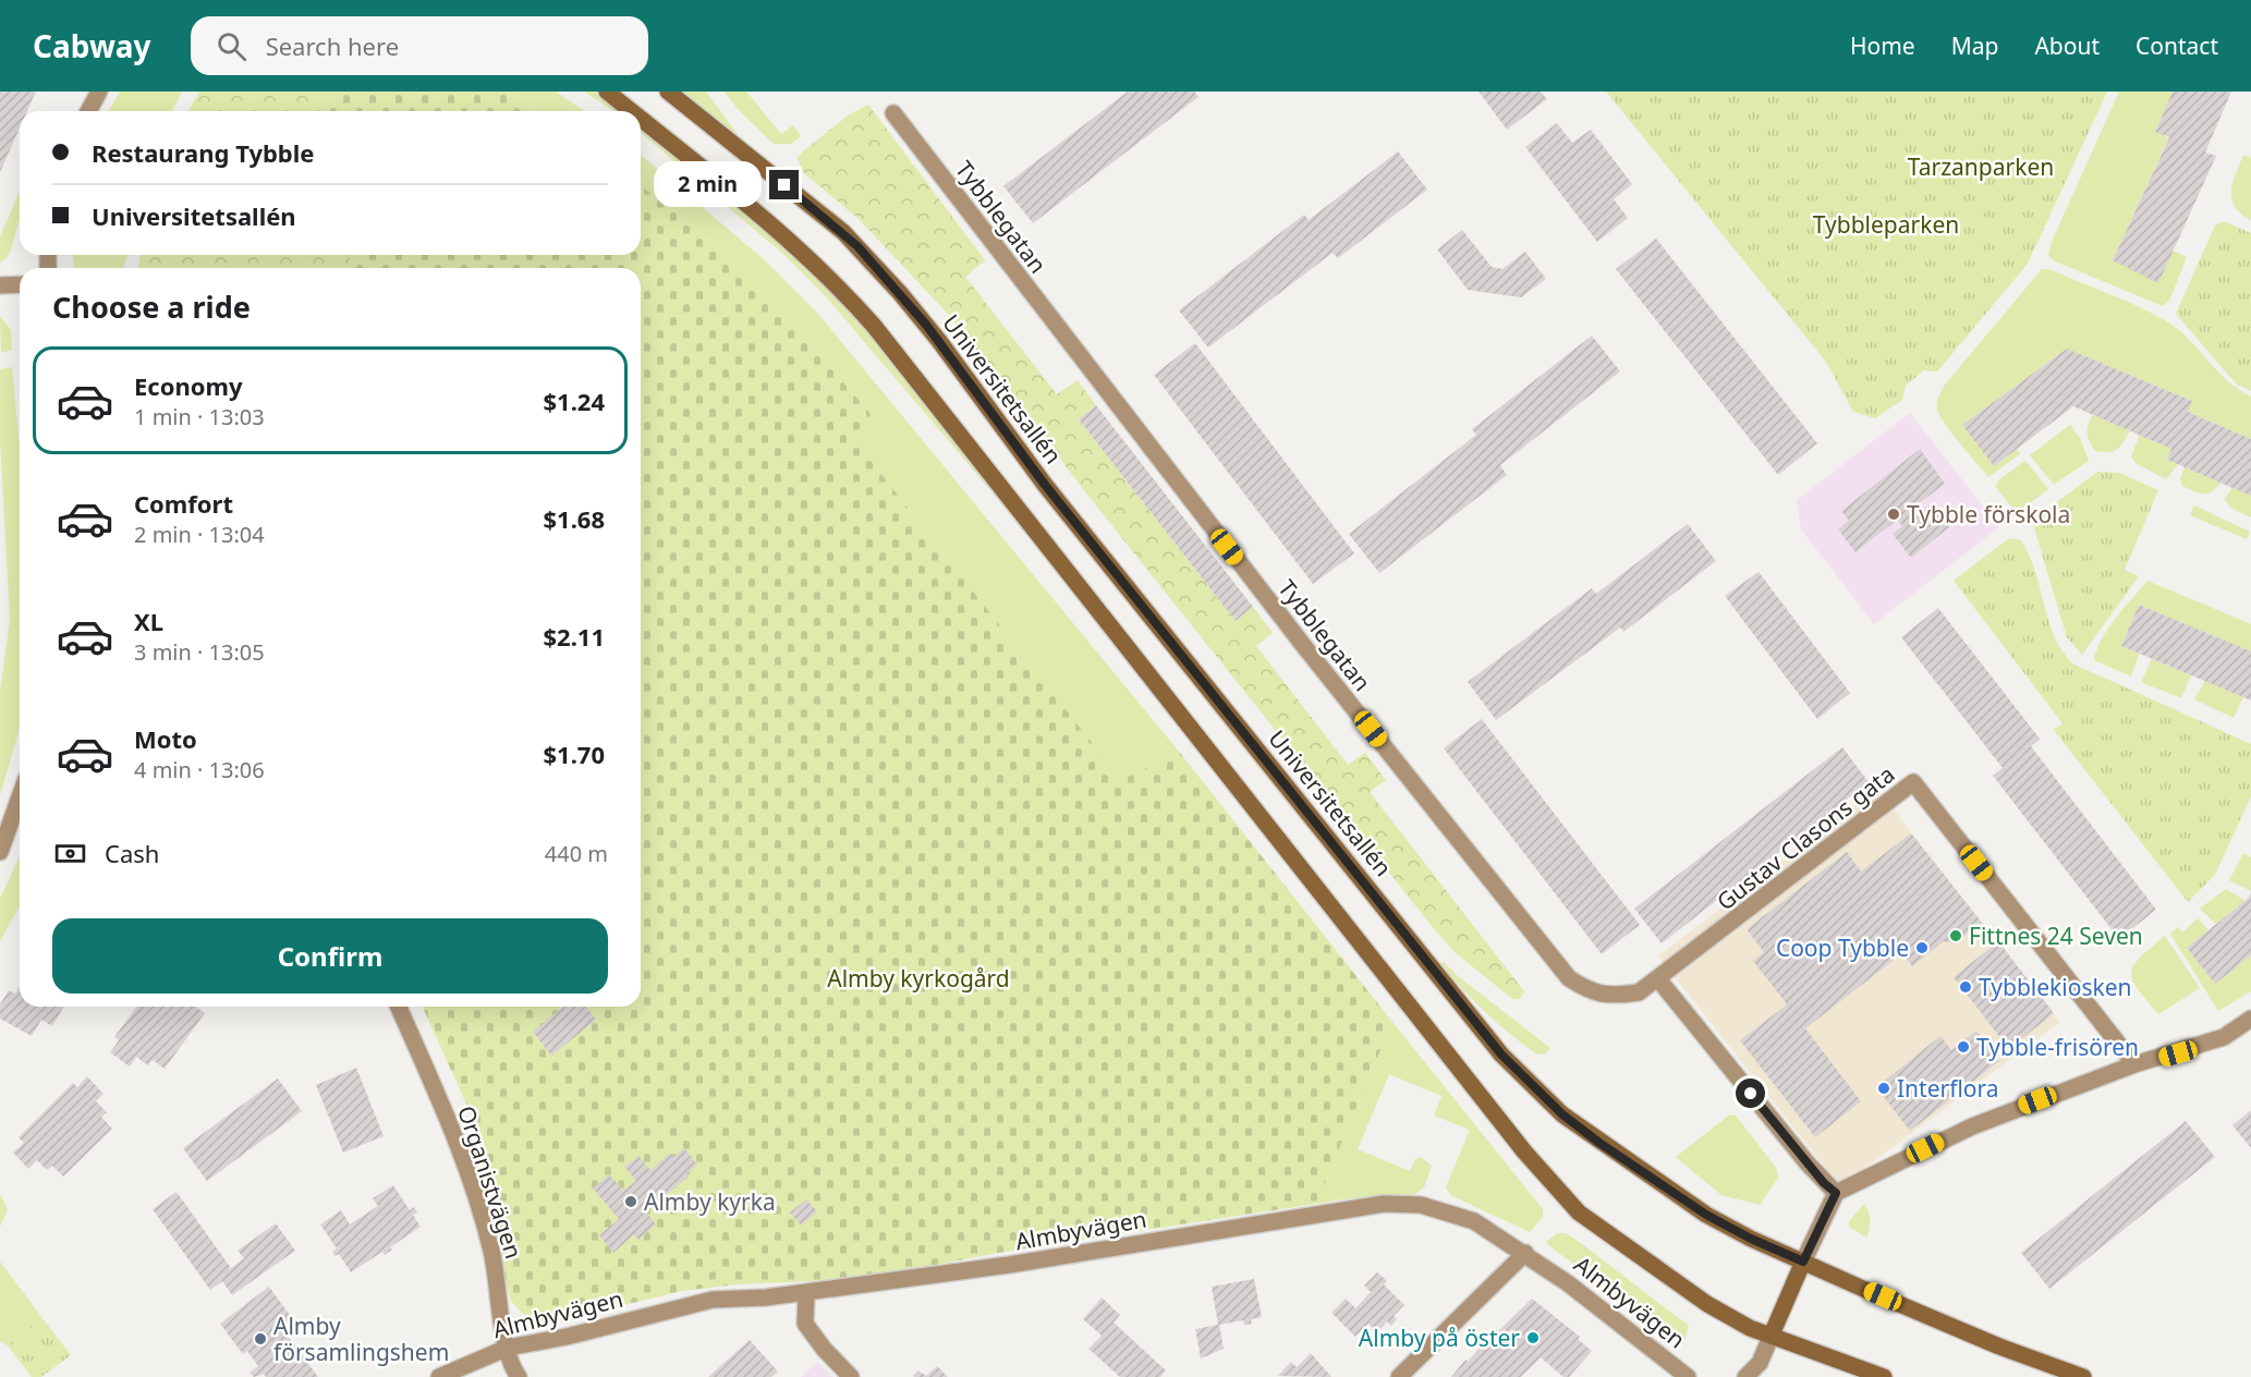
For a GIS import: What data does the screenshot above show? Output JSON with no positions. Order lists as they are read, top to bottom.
{
  "streets": {
    "main road": ["Universitetsallén"],
    "street": [
      "Tybblegatan",
      "Gustav Clasons gata",
      "Organistvägen",
      "Almbyvägen"
    ]
  },
  "crossings": [
    ["Tybblegatan", "Gustav Clasons gata"],
    ["Organistvägen", "Almbyvägen"]
  ],
  "parks": ["Tarzanparken", "Tybbleparken", "Almby kyrkogård"],
  "places": [
    "Tybble förskola",
    "Fittnes 24 Seven",
    "Coop Tybble",
    "Tybblekiosken",
    "Tybble-frisören",
    "Interflora",
    "Almby kyrka",
    "Almby på öster",
    "Almby församlingshem"
  ],
  "page": {
    "header": "Cabway",
    "search": "Search here",
    "nav": [
      "Home",
      "Map",
      "About",
      "Contact"
    ],
    "banner": ["Restaurang Tybble", "Universitetsallén"],
    "bubble": "2 min",
    "heading": "Choose a ride",
    "list": [
      {
        "name": "Economy",
        "note": "1 min · 13:03",
        "value": "$1.24"
      },
      {
        "name": "Comfort",
        "note": "2 min · 13:04",
        "value": "$1.68"
      },
      {
        "name": "XL",
        "note": "3 min · 13:05",
        "value": "$2.11"
      },
      {
        "name": "Moto",
        "note": "4 min · 13:06",
        "value": "$1.70"
      }
    ],
    "pay": ["Cash", "440 m"],
    "buttons": "Confirm"
  }
}
